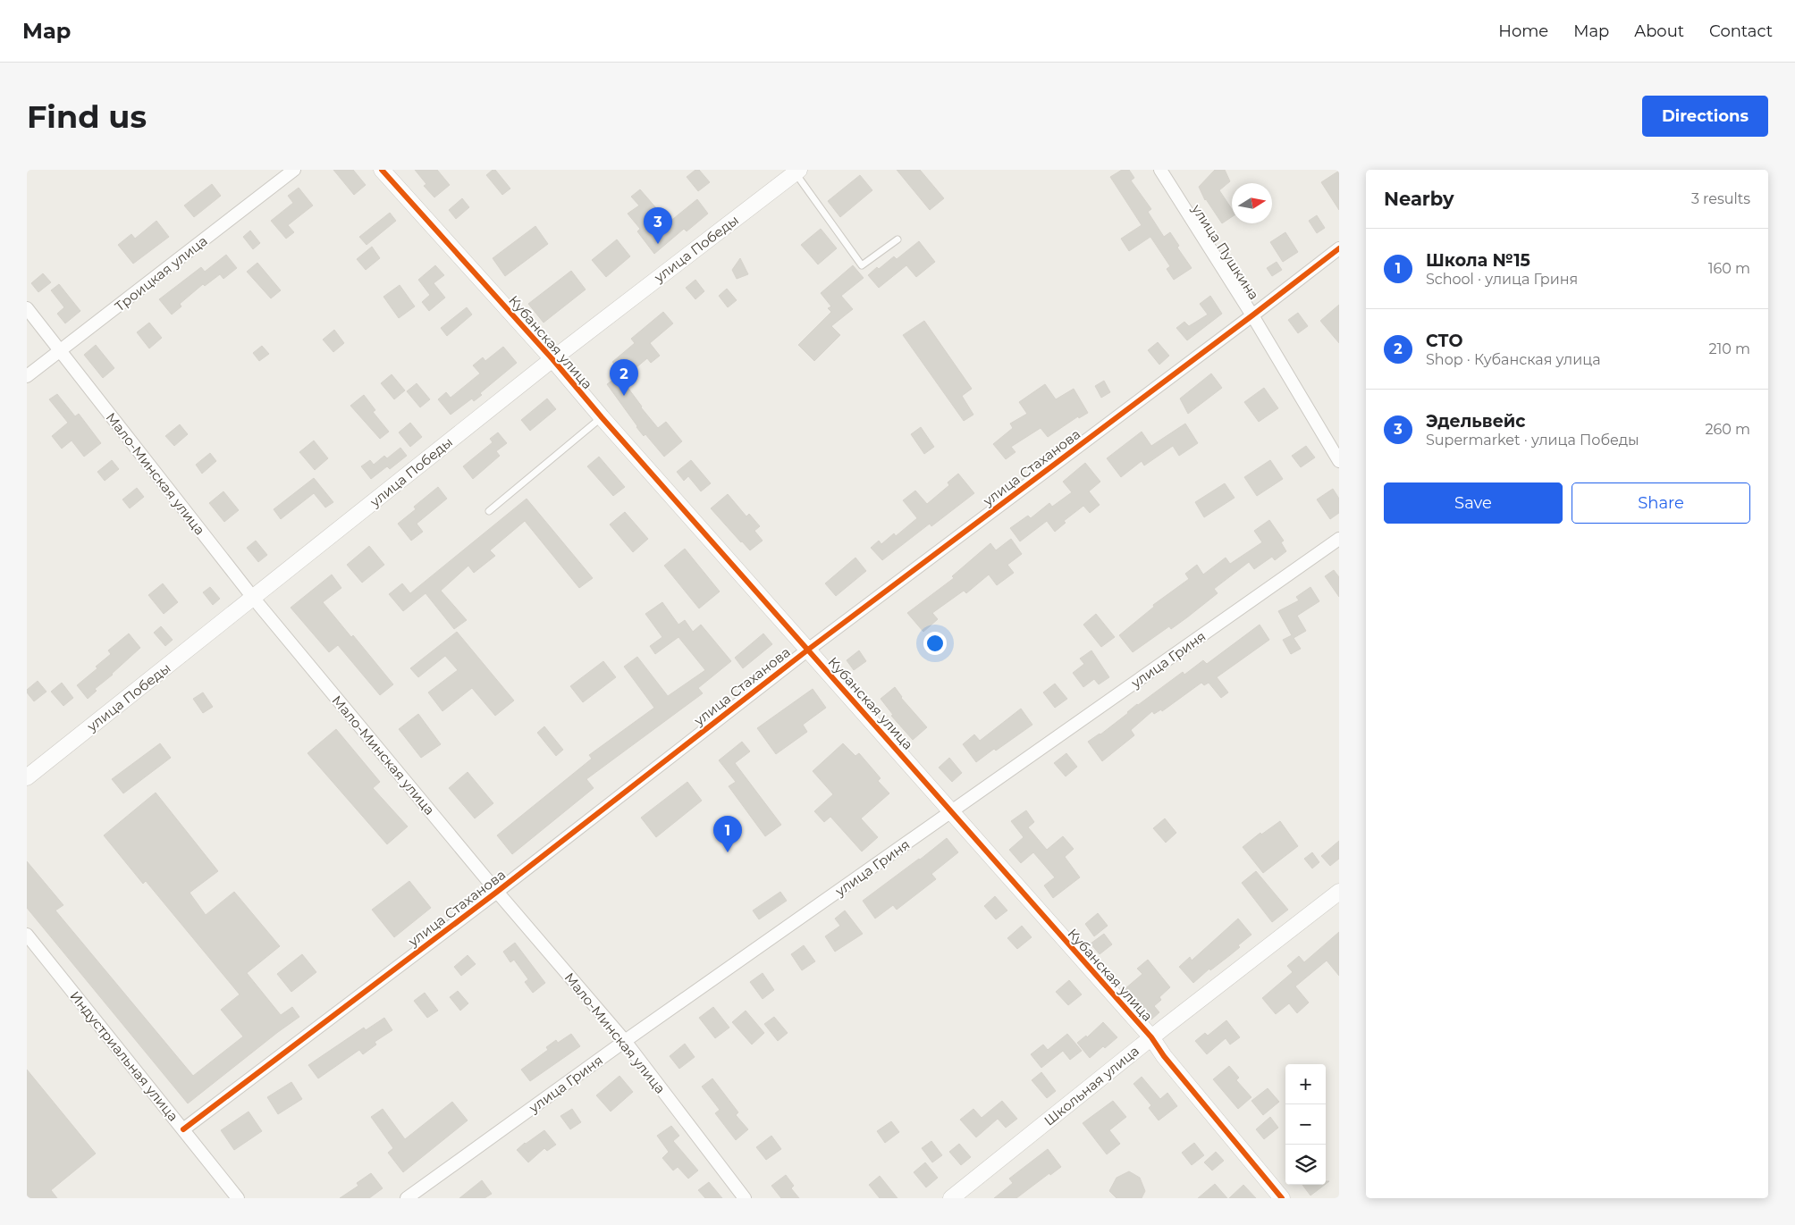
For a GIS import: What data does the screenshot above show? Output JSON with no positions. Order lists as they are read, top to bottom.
{
  "streets": {
    "street": [
      "улица Победы",
      "улица Пушкина",
      "Троицкая улица",
      "Кубанская улица",
      "улица Стаханова",
      "Мало-Минская улица",
      "улица Гриня",
      "Индустриальная улица",
      "Школьная улица"
    ]
  },
  "crossings": [
    ["улица Победы", "Кубанская улица"],
    ["улица Победы", "Мало-Минская улица"],
    ["улица Пушкина", "улица Стаханова"],
    ["Троицкая улица", "Мало-Минская улица"],
    ["Кубанская улица", "улица Стаханова"],
    ["Кубанская улица", "улица Гриня"],
    ["Кубанская улица", "Школьная улица"],
    ["улица Стаханова", "Мало-Минская улица"],
    ["улица Стаханова", "Индустриальная улица"],
    ["Мало-Минская улица", "улица Гриня"]
  ],
  "north": "right",
  "page": {
    "header": "Map",
    "nav": [
      "Home",
      "Map",
      "About",
      "Contact"
    ],
    "buttons": [
      "Directions",
      ["Save", "Share"]
    ],
    "title": "Find us",
    "heading": ["Nearby", "3 results"],
    "pins": ["3", "2", "1"],
    "list": [
      {
        "mark": "1",
        "name": "Школа №15",
        "note": "School · улица Гриня",
        "value": "160 m"
      },
      {
        "mark": "2",
        "name": "СТО",
        "note": "Shop · Кубанская улица",
        "value": "210 m"
      },
      {
        "mark": "3",
        "name": "Эдельвейс",
        "note": "Supermarket · улица Победы",
        "value": "260 m"
      }
    ],
    "map_buttons": ["+", "−"]
  }
}
